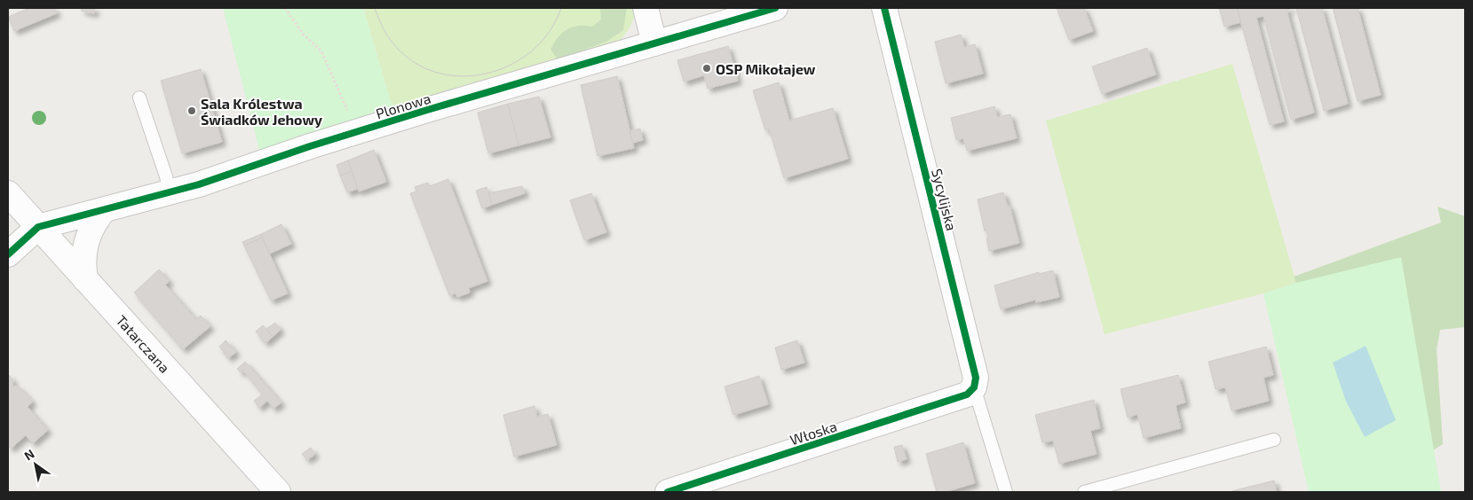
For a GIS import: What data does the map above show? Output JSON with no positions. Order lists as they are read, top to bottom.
{
  "streets": {
    "street": [
      "Plonowa",
      "Sycylijska",
      "Tatarczana",
      "Włoska"
    ]
  },
  "crossings": [
    ["Plonowa", "Tatarczana"],
    ["Sycylijska", "Włoska"]
  ],
  "places": ["OSP Mikołajew", "Sala Królestwa Świadków Jehowy"],
  "north": "top left"
}
